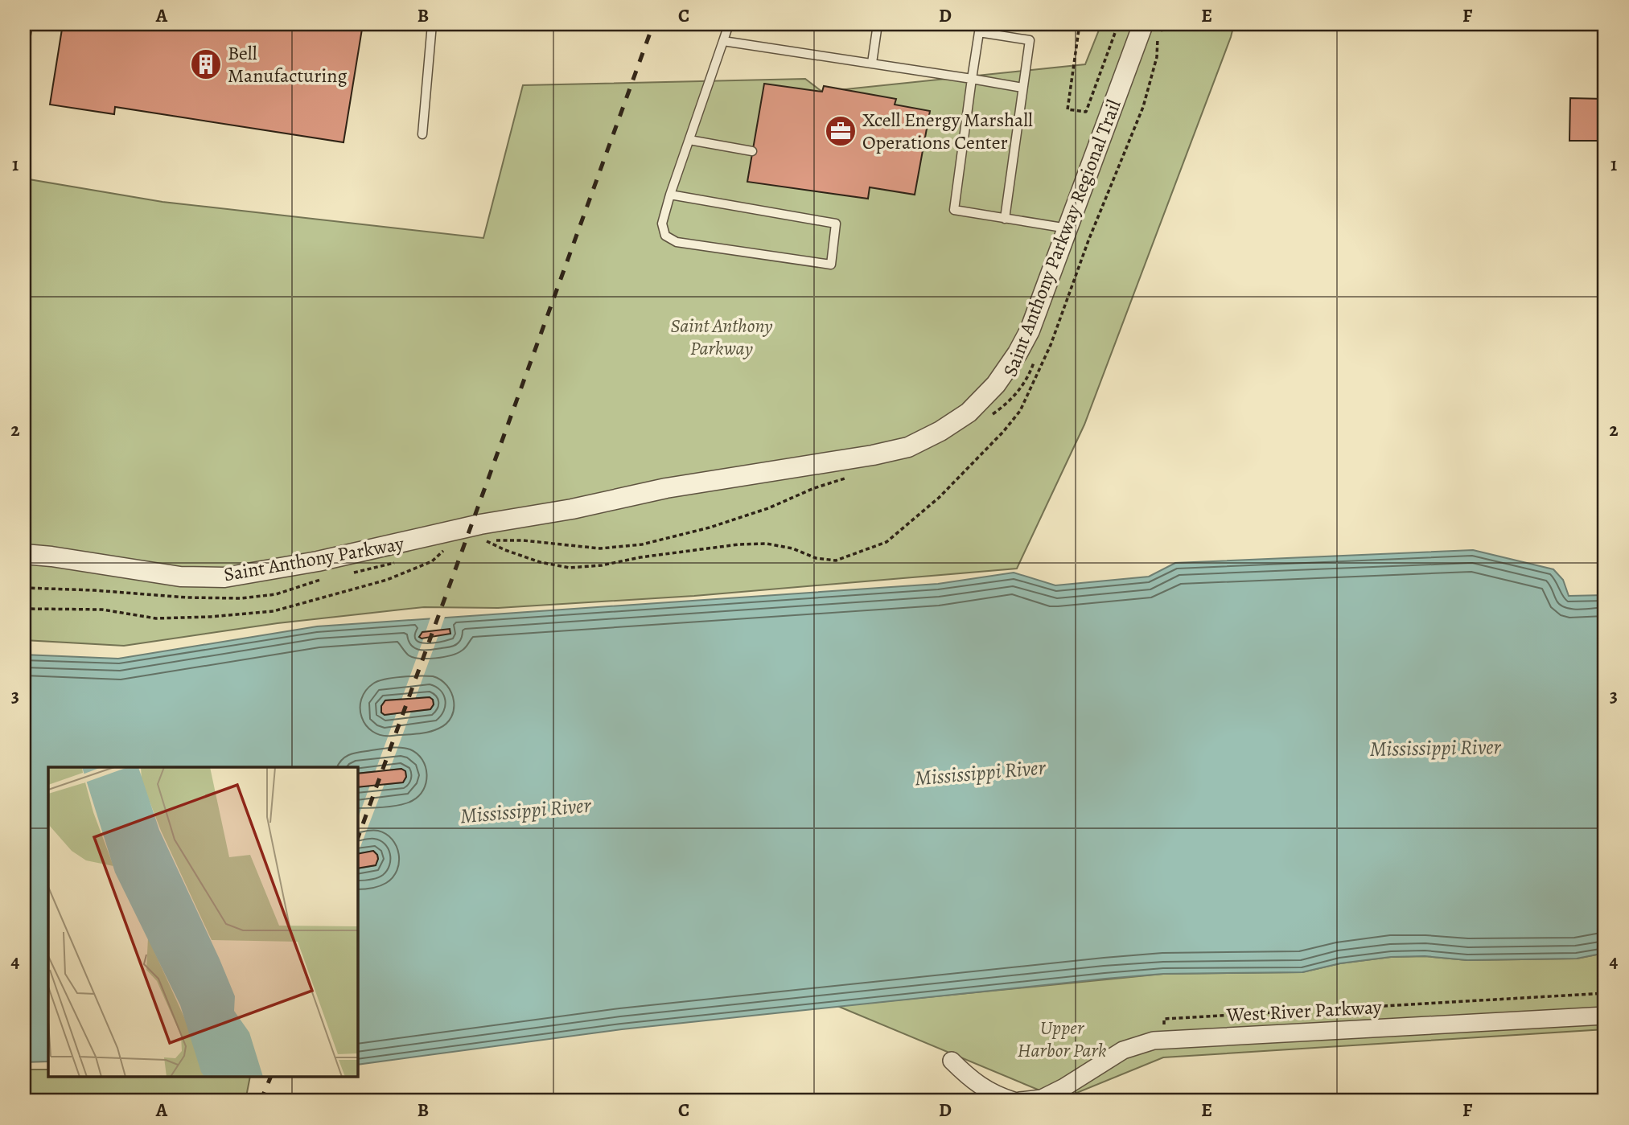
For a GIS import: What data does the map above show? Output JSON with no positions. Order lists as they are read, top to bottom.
{
  "streets": {
    "street": ["Saint Anthony Parkway", "West River Parkway"],
    "path": ["Saint Anthony Parkway Regional Trail"]
  },
  "water": ["Mississippi River"],
  "parks": ["Saint Anthony Parkway", "Upper Harbor Park"],
  "places": {
    "building": ["Bell Manufacturing"],
    "office": ["Xcell Energy Marshall Operations Center"]
  },
  "grid": {
    "columns": [
      "A",
      "B",
      "C",
      "D",
      "E",
      "F"
    ],
    "rows": [
      "1",
      "2",
      "3",
      "4"
    ]
  }
}
